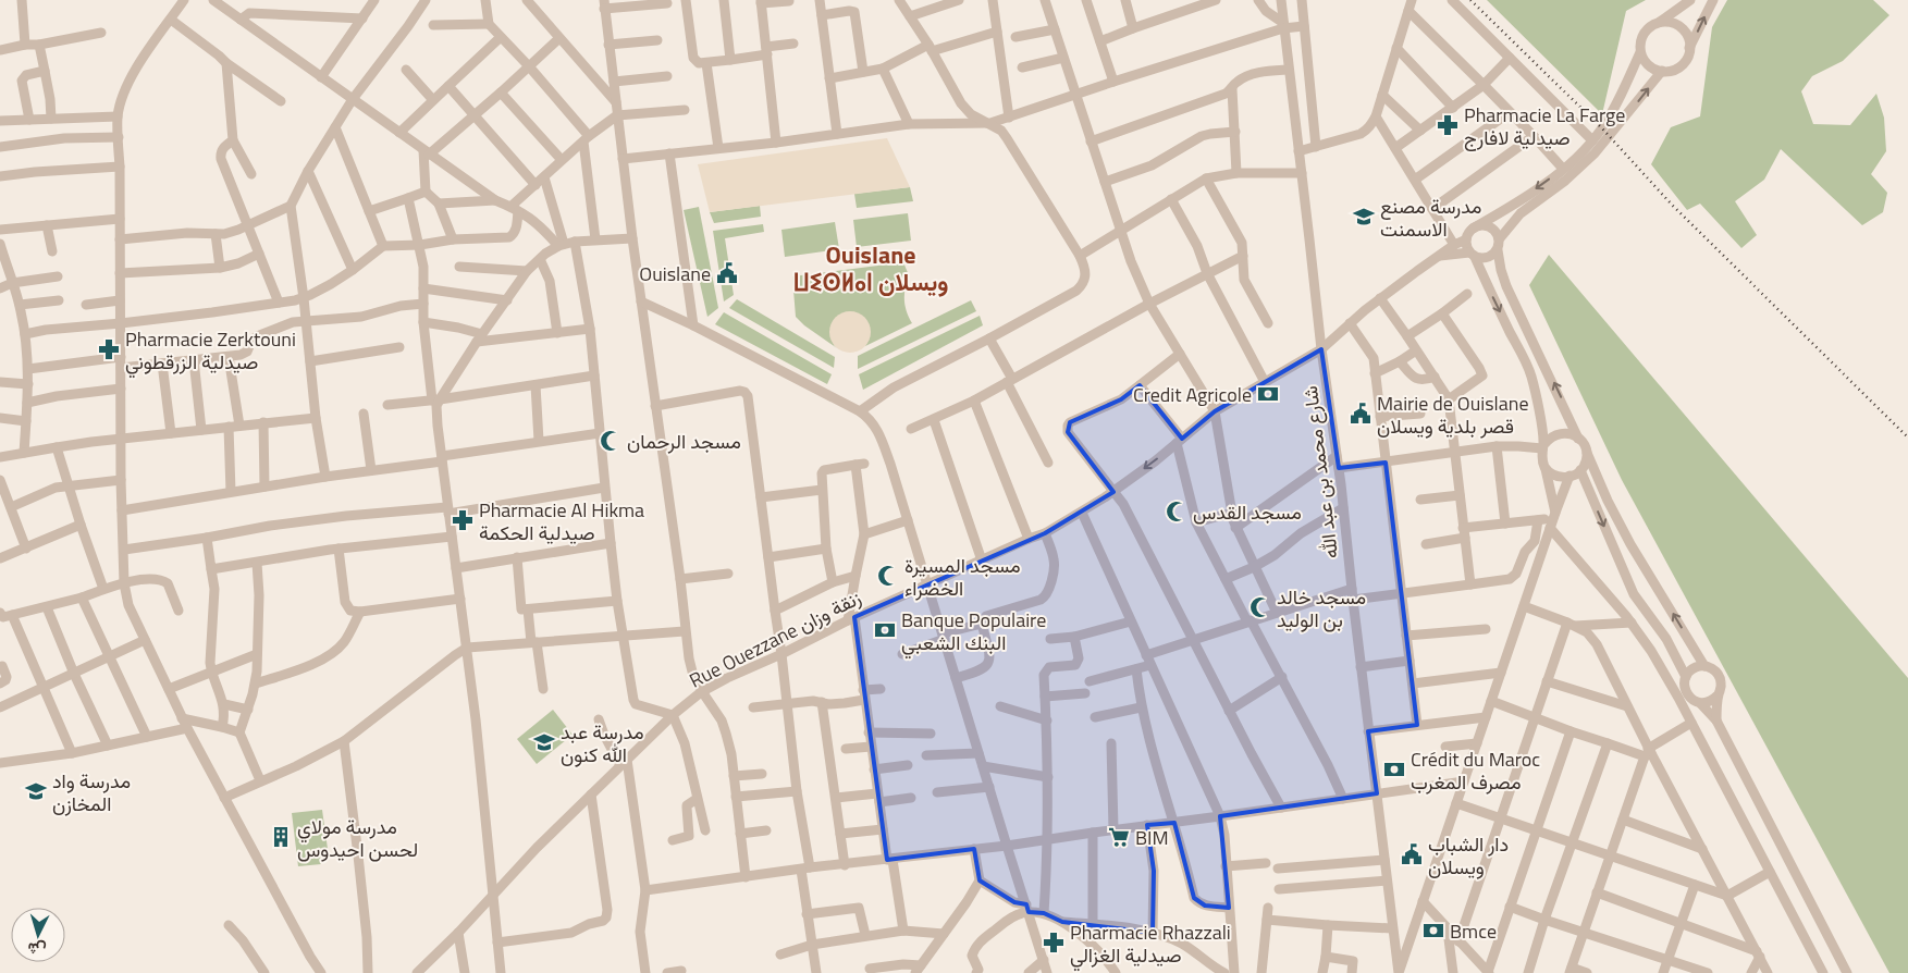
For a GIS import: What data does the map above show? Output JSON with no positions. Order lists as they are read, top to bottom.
{
  "streets": {
    "street": ["شارع محمد بن عبد الله", "Rue Ouezzane زنقة وزان"]
  },
  "crossings": [
    ["شارع محمد بن عبد الله", "Rue Ouezzane زنقة وزان"]
  ],
  "districts": ["Ouislane ⵡⵉⵙⵍⴰⵏ ويسلان"],
  "places": {
    "pharmacy": [
      "Pharmacie La Farge صيدلية لافارج",
      "Pharmacie Zerktouni صيدلية الزرقطوني",
      "Pharmacie Al Hikma صيدلية الحكمة",
      "Pharmacie Rhazzali صيدلية الغزالي"
    ],
    "school or university": ["مدرسة مصنع الاسمنت", "مدرسة عبد الله كنون", "مدرسة واد المخازن"],
    "public building": ["Ouislane", "Mairie de Ouislane قصر بلدية ويسلان", "دار الشباب ويسلان"],
    "bank": [
      "Credit Agricole",
      "Banque Populaire البنك الشعبي",
      "Crédit du Maroc مصرف المغرب",
      "Bmce"
    ],
    "mosque": [
      "مسجد الرحمان",
      "مسجد القدس",
      "مسجد المسيرة الخضراء",
      "مسجد خالد بن الوليد"
    ],
    "building": ["مدرسة مولاي لحسن احيدوس"],
    "supermarket": ["BIM"]
  },
  "north": "bottom"
}
